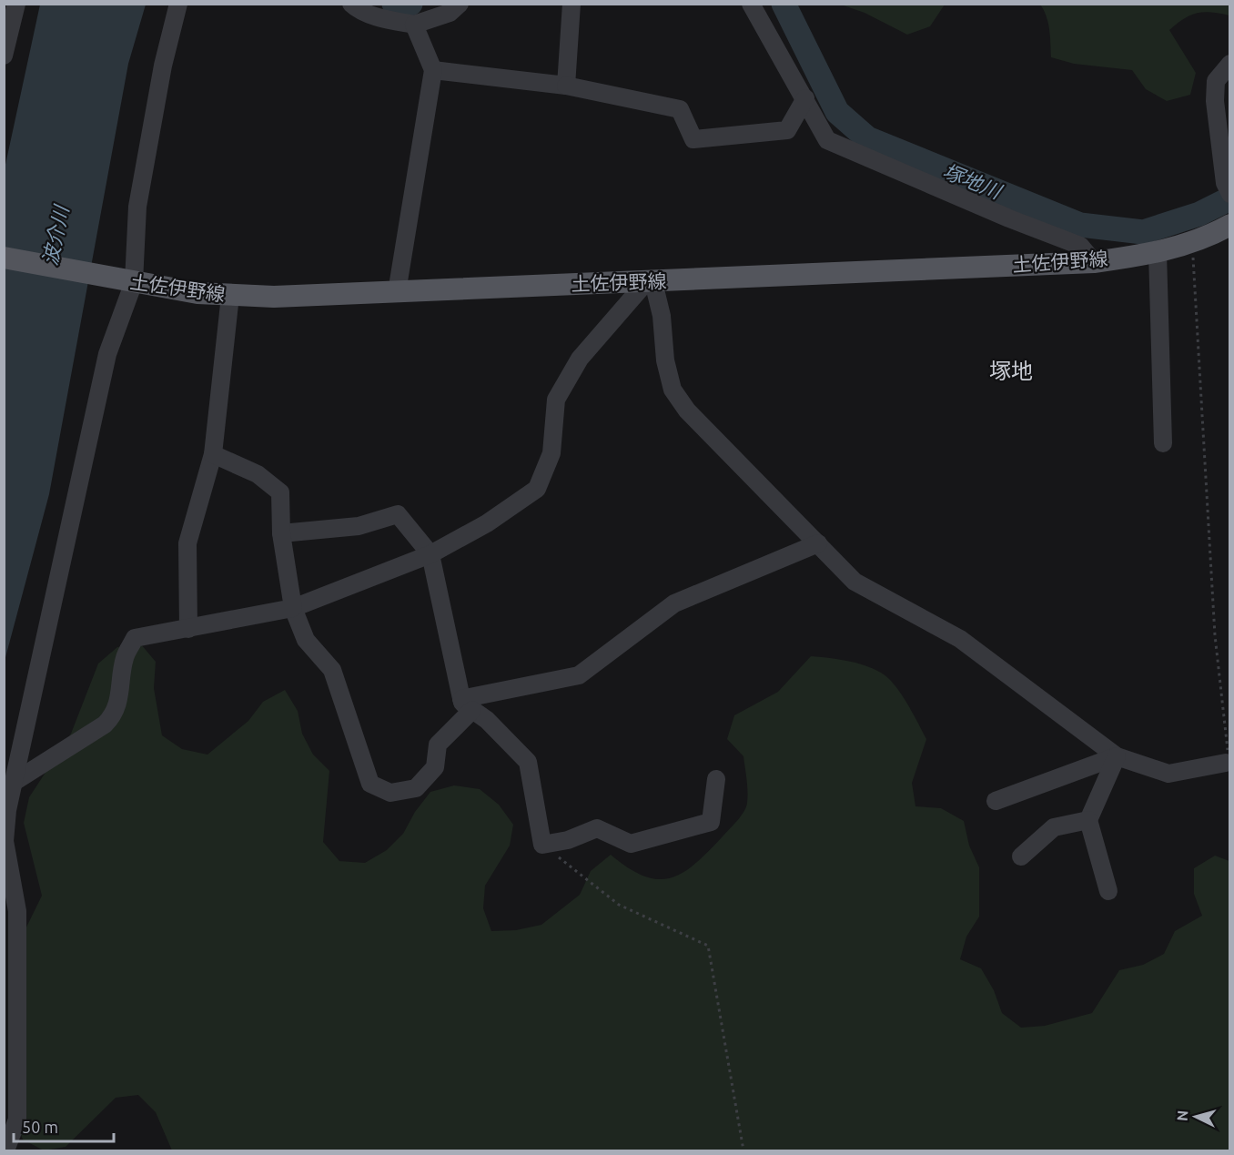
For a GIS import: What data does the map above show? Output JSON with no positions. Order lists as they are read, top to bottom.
{
  "streets": {
    "main road": ["土佐伊野線"]
  },
  "districts": ["塚地"],
  "water": ["塚地川", "波介川"],
  "scale_bar": "50 m",
  "north": "left"
}
